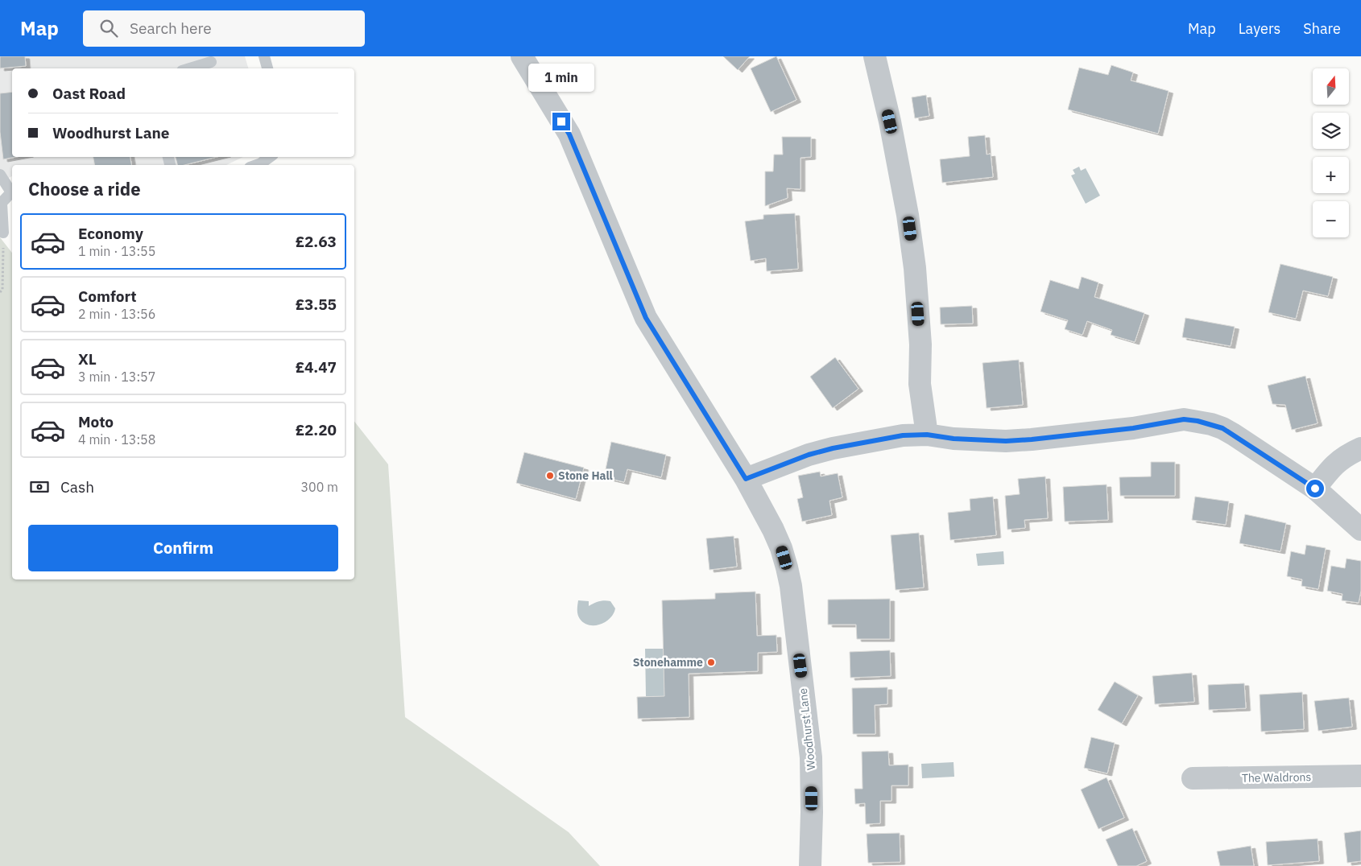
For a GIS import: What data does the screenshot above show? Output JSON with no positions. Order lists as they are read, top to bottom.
{
  "streets": {
    "street": ["Woodhurst Lane", "The Waldrons"]
  },
  "places": ["Stone Hall", "Stonehamme"],
  "north": "top",
  "page": {
    "header": "Map",
    "search": "Search here",
    "nav": ["Map", "Layers", "Share"],
    "bubble": "1 min",
    "map_buttons": ["+", "−"],
    "banner": ["Oast Road", "Woodhurst Lane"],
    "heading": "Choose a ride",
    "list": [
      {
        "name": "Economy",
        "note": "1 min · 13:55",
        "value": "£2.63"
      },
      {
        "name": "Comfort",
        "note": "2 min · 13:56",
        "value": "£3.55"
      },
      {
        "name": "XL",
        "note": "3 min · 13:57",
        "value": "£4.47"
      },
      {
        "name": "Moto",
        "note": "4 min · 13:58",
        "value": "£2.20"
      }
    ],
    "pay": ["Cash", "300 m"],
    "buttons": "Confirm"
  }
}
